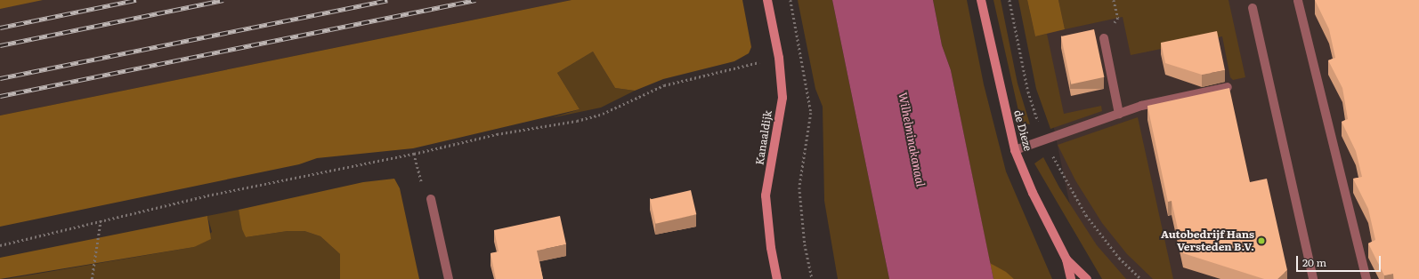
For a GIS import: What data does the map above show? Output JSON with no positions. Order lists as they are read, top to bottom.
{
  "streets": {
    "street": ["de Dieze", "Kanaaldijk"]
  },
  "water": ["Wilhelminakanaal"],
  "places": ["Autobedrijf Hans Versteden B.V."],
  "scale_bar": "20 m"
}
